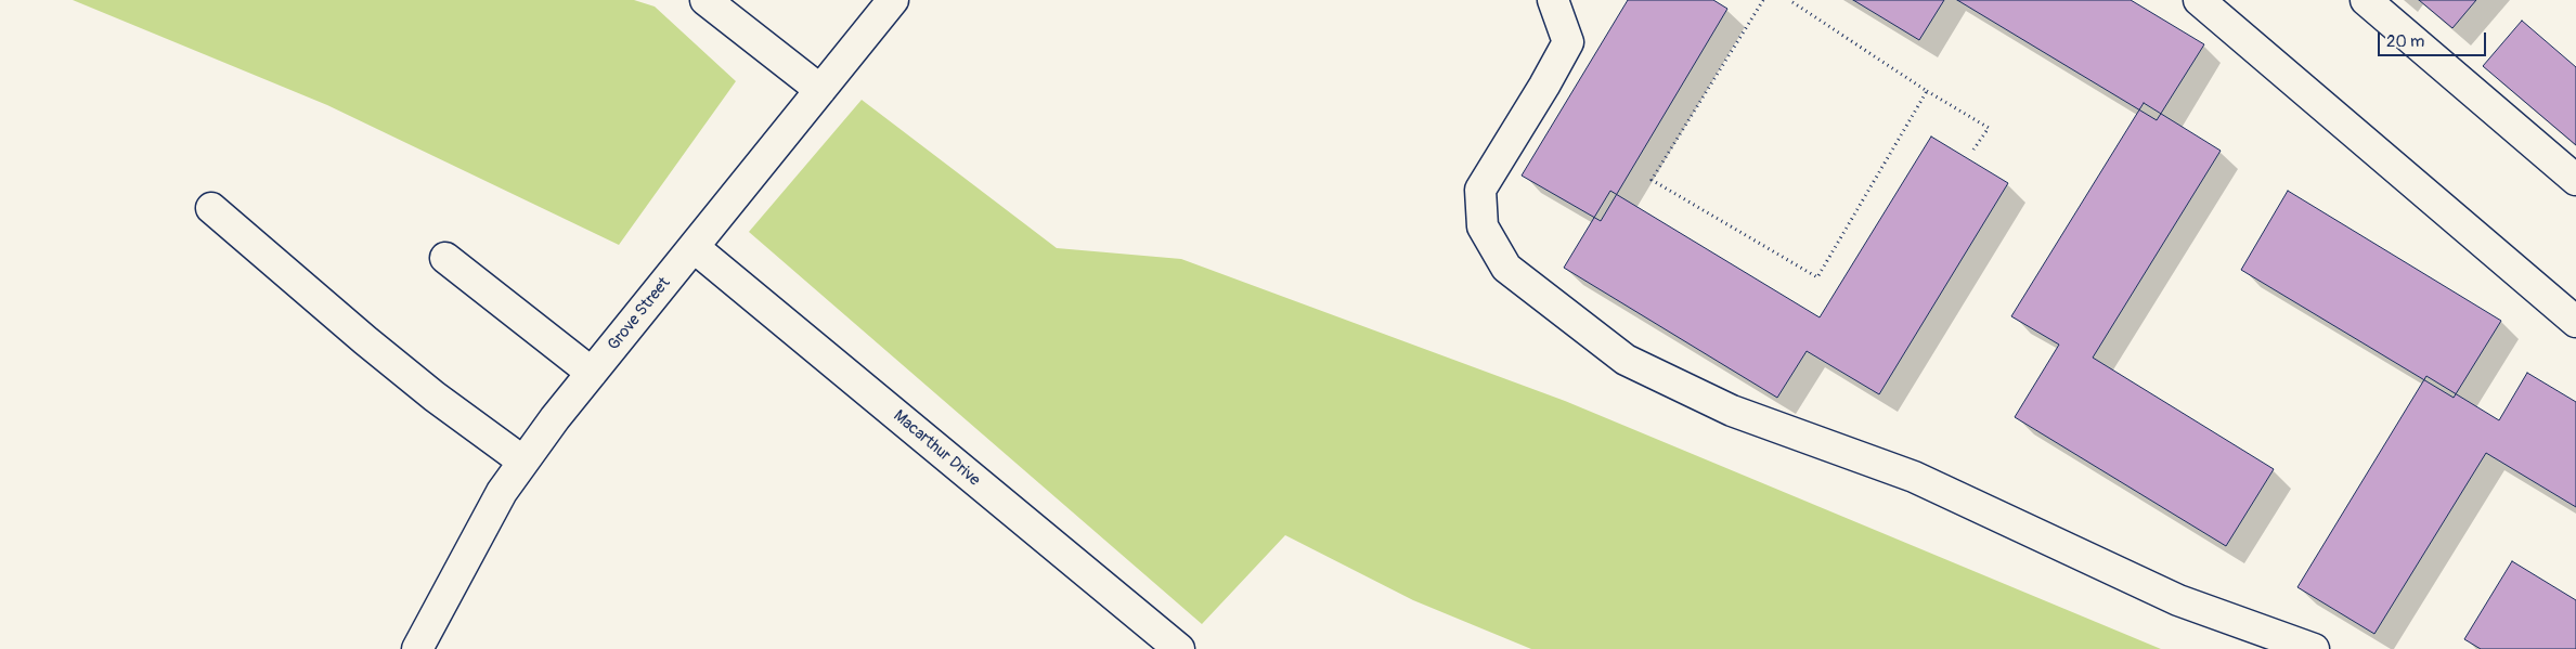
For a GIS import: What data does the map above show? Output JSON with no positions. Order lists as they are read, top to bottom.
{
  "streets": {
    "street": ["Grove Street", "Macarthur Drive"]
  },
  "crossings": [
    ["Grove Street", "Macarthur Drive"]
  ],
  "scale_bar": "20 m"
}
